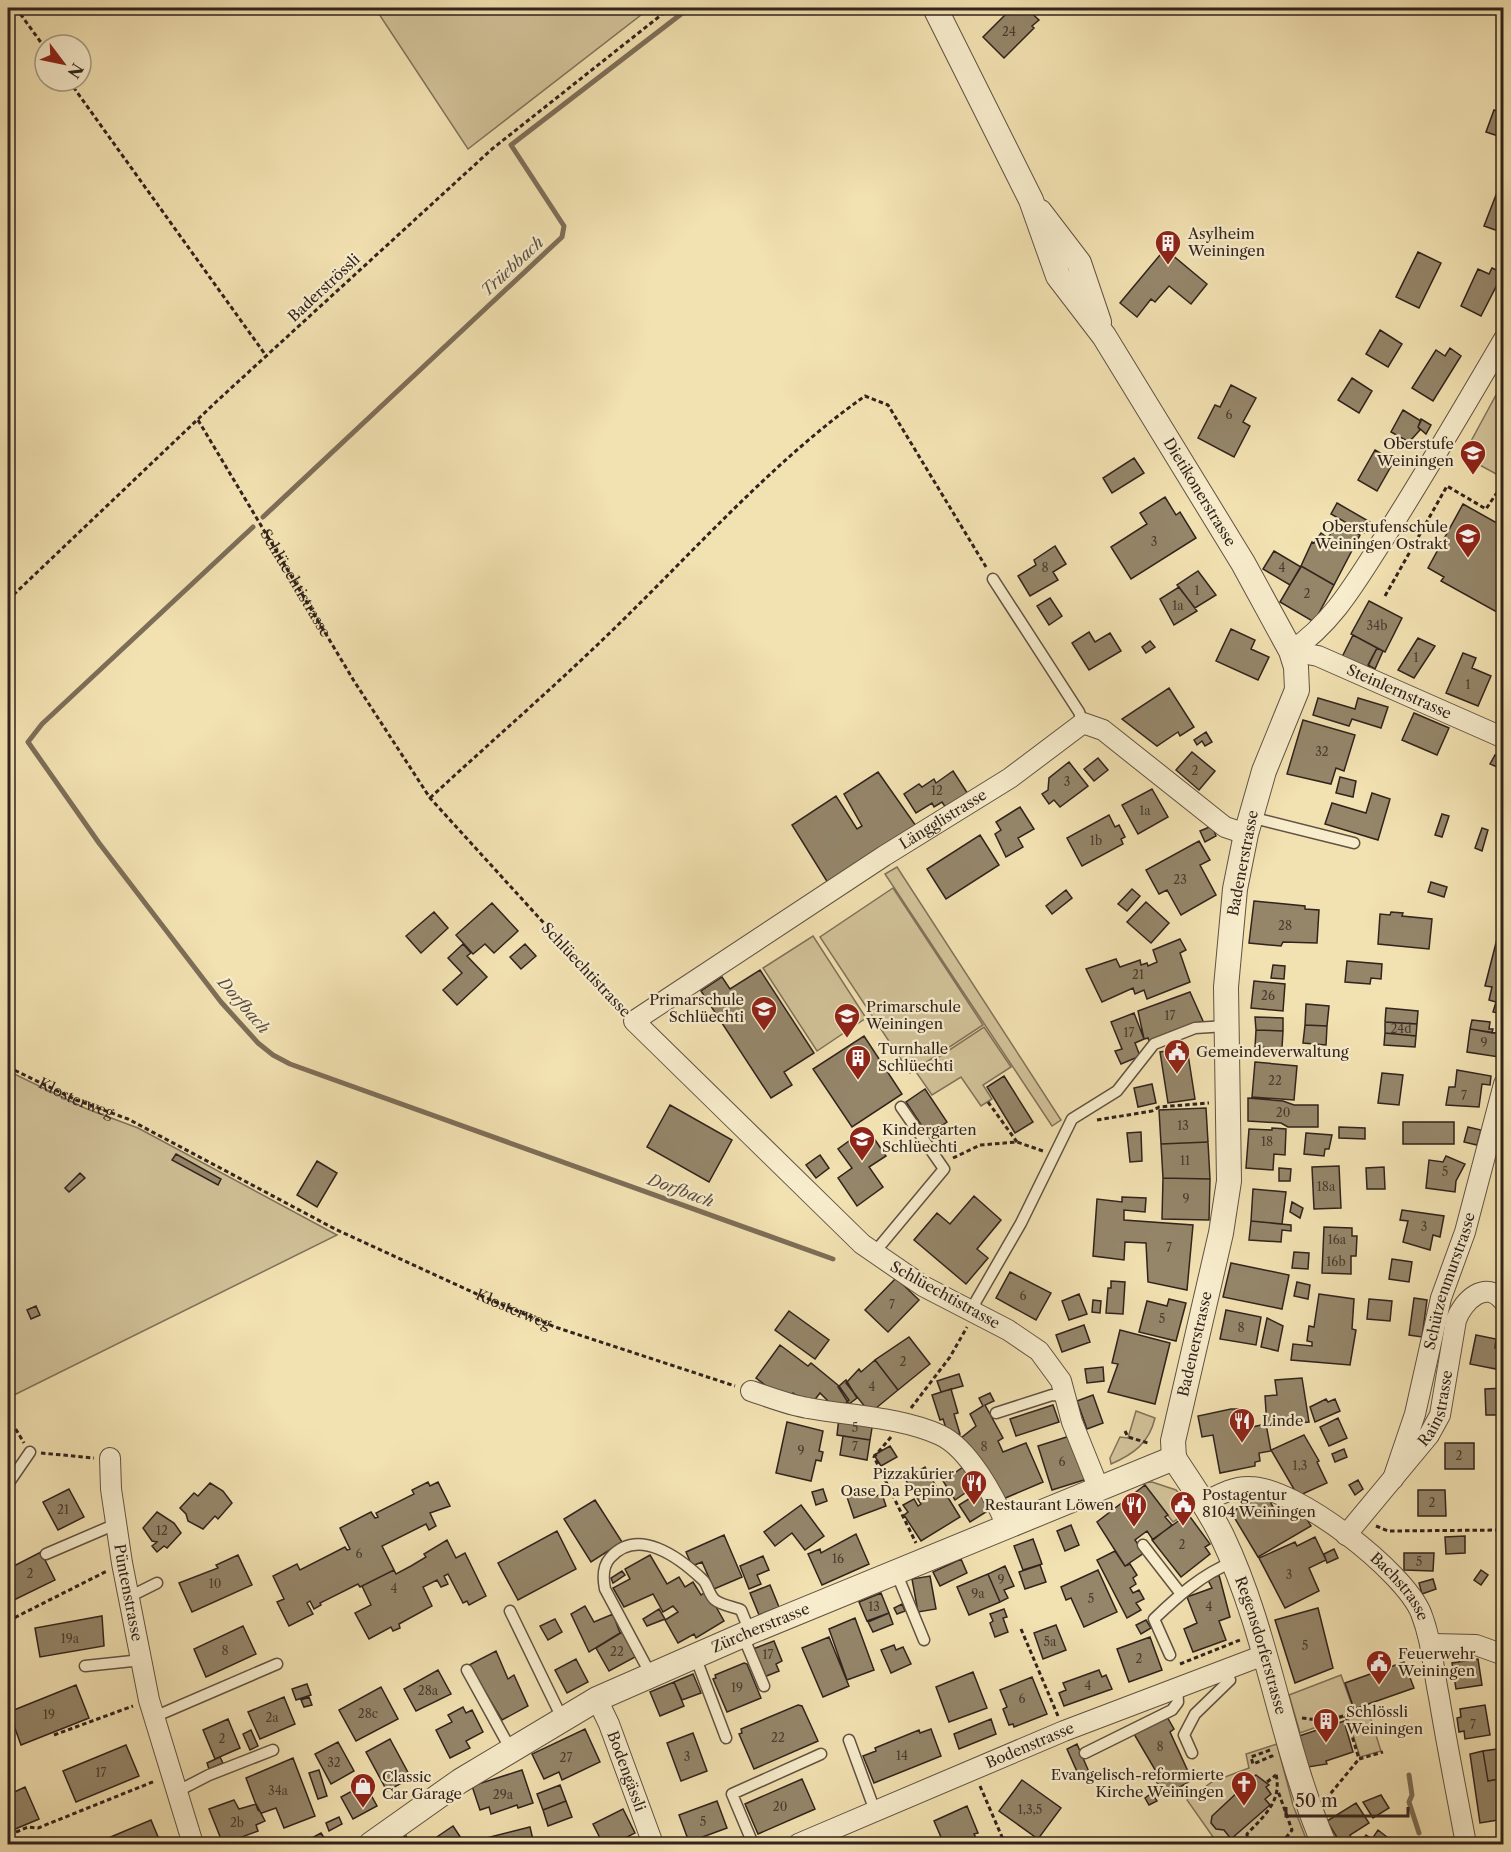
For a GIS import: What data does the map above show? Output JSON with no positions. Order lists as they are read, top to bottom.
{
  "streets": {
    "street": [
      "Dietikonerstrasse",
      "Schlüechtistrasse",
      "Steinlernstrasse",
      "Längglistrasse",
      "Badenerstrasse",
      "Schützenmurstrasse",
      "Rainstrasse",
      "Bachstrasse",
      "Püntenstrasse",
      "Zürcherstrasse",
      "Regensdorferstrasse",
      "Bodenstrasse",
      "Bodengässli"
    ],
    "path": ["Baderströssli", "Klosterweg"]
  },
  "crossings": [
    ["Baderströssli", "Schlüechtistrasse"],
    ["Dietikonerstrasse", "Steinlernstrasse"],
    ["Dietikonerstrasse", "Badenerstrasse"],
    ["Schlüechtistrasse", "Längglistrasse"],
    ["Schlüechtistrasse", "Zürcherstrasse"],
    ["Steinlernstrasse", "Badenerstrasse"],
    ["Badenerstrasse", "Zürcherstrasse"],
    ["Badenerstrasse", "Regensdorferstrasse"],
    ["Schützenmurstrasse", "Rainstrasse"],
    ["Rainstrasse", "Bachstrasse"],
    ["Bachstrasse", "Regensdorferstrasse"],
    ["Zürcherstrasse", "Regensdorferstrasse"],
    ["Zürcherstrasse", "Bodengässli"],
    ["Regensdorferstrasse", "Bodenstrasse"]
  ],
  "water": ["Trüebbach", "Dorfbach"],
  "places": {
    "building": ["Asylheim Weiningen", "Turnhalle Schlüechti", "Schlössli Weiningen"],
    "school or university": [
      "Oberstufe Weiningen",
      "Oberstufenschule Weiningen Ostrakt",
      "Primarschule Schlüechti",
      "Primarschule Weiningen",
      "Kindergarten Schlüechti"
    ],
    "public building": ["Gemeindeverwaltung", "Postagentur 8104 Weiningen", "Feuerwehr Weiningen"],
    "restaurant": ["Linde", "Pizzakurier Oase Da Pepino", "Restaurant Löwen"],
    "church": ["Evangelisch-reformierte Kirche Weiningen"],
    "shop": ["Classic Car Garage"]
  },
  "house_numbers": [
    "24",
    "6",
    "3",
    "8",
    "4",
    "1",
    "2",
    "1a",
    "34b",
    "1",
    "1",
    "32",
    "2",
    "3",
    "12",
    "1a",
    "1b",
    "23",
    "28",
    "21",
    "26",
    "17",
    "24d",
    "17",
    "9",
    "22",
    "7",
    "20",
    "13",
    "18",
    "11",
    "5",
    "18a",
    "9",
    "3",
    "16a",
    "7",
    "16b",
    "6",
    "7",
    "5",
    "8",
    "2",
    "4",
    "5",
    "7",
    "8",
    "9",
    "2",
    "6",
    "1,3",
    "2",
    "21",
    "12",
    "2",
    "6",
    "16",
    "5",
    "2",
    "3",
    "9",
    "10",
    "4",
    "9a",
    "5",
    "13",
    "4",
    "19a",
    "5a",
    "5",
    "8",
    "22",
    "17",
    "2",
    "4",
    "19",
    "28a",
    "6",
    "28c",
    "19",
    "2a",
    "7",
    "22",
    "2",
    "8",
    "14",
    "3",
    "27",
    "32",
    "17",
    "34a",
    "29a",
    "20",
    "1,3,5",
    "5",
    "2b"
  ],
  "scale_bar": "50 m",
  "north": "bottom right"
}
